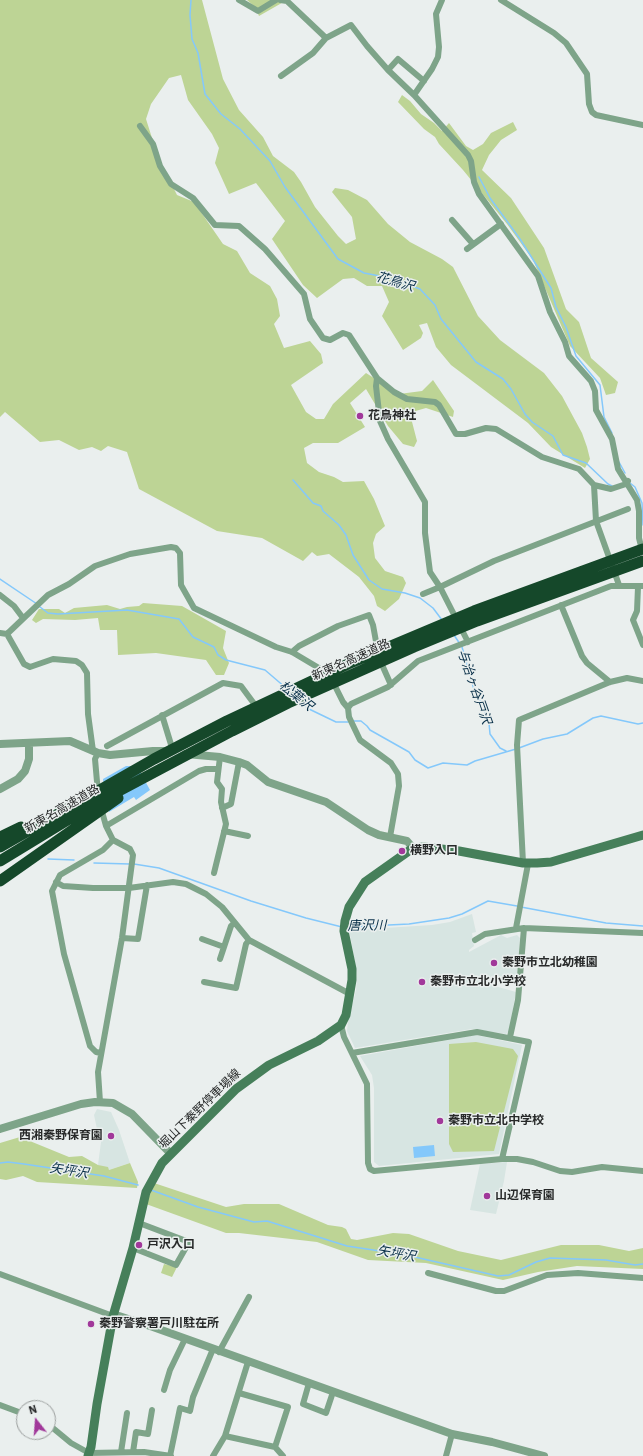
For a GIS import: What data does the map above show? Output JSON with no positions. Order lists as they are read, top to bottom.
{
  "streets": {
    "highway": ["新東名高速道路"],
    "main road": ["堀山下秦野停車場線"]
  },
  "water": [
    "花鳥沢",
    "与治ヶ谷戸沢",
    "松葉沢",
    "唐沢川",
    "矢坪沢"
  ],
  "places": [
    "花鳥神社",
    "横野入口",
    "秦野市立北幼稚園",
    "秦野市立北小学校",
    "秦野市立北中学校",
    "西湘秦野保育園",
    "山辺保育園",
    "戸沢入口",
    "秦野警察署戸川駐在所"
  ],
  "north": "top"
}
